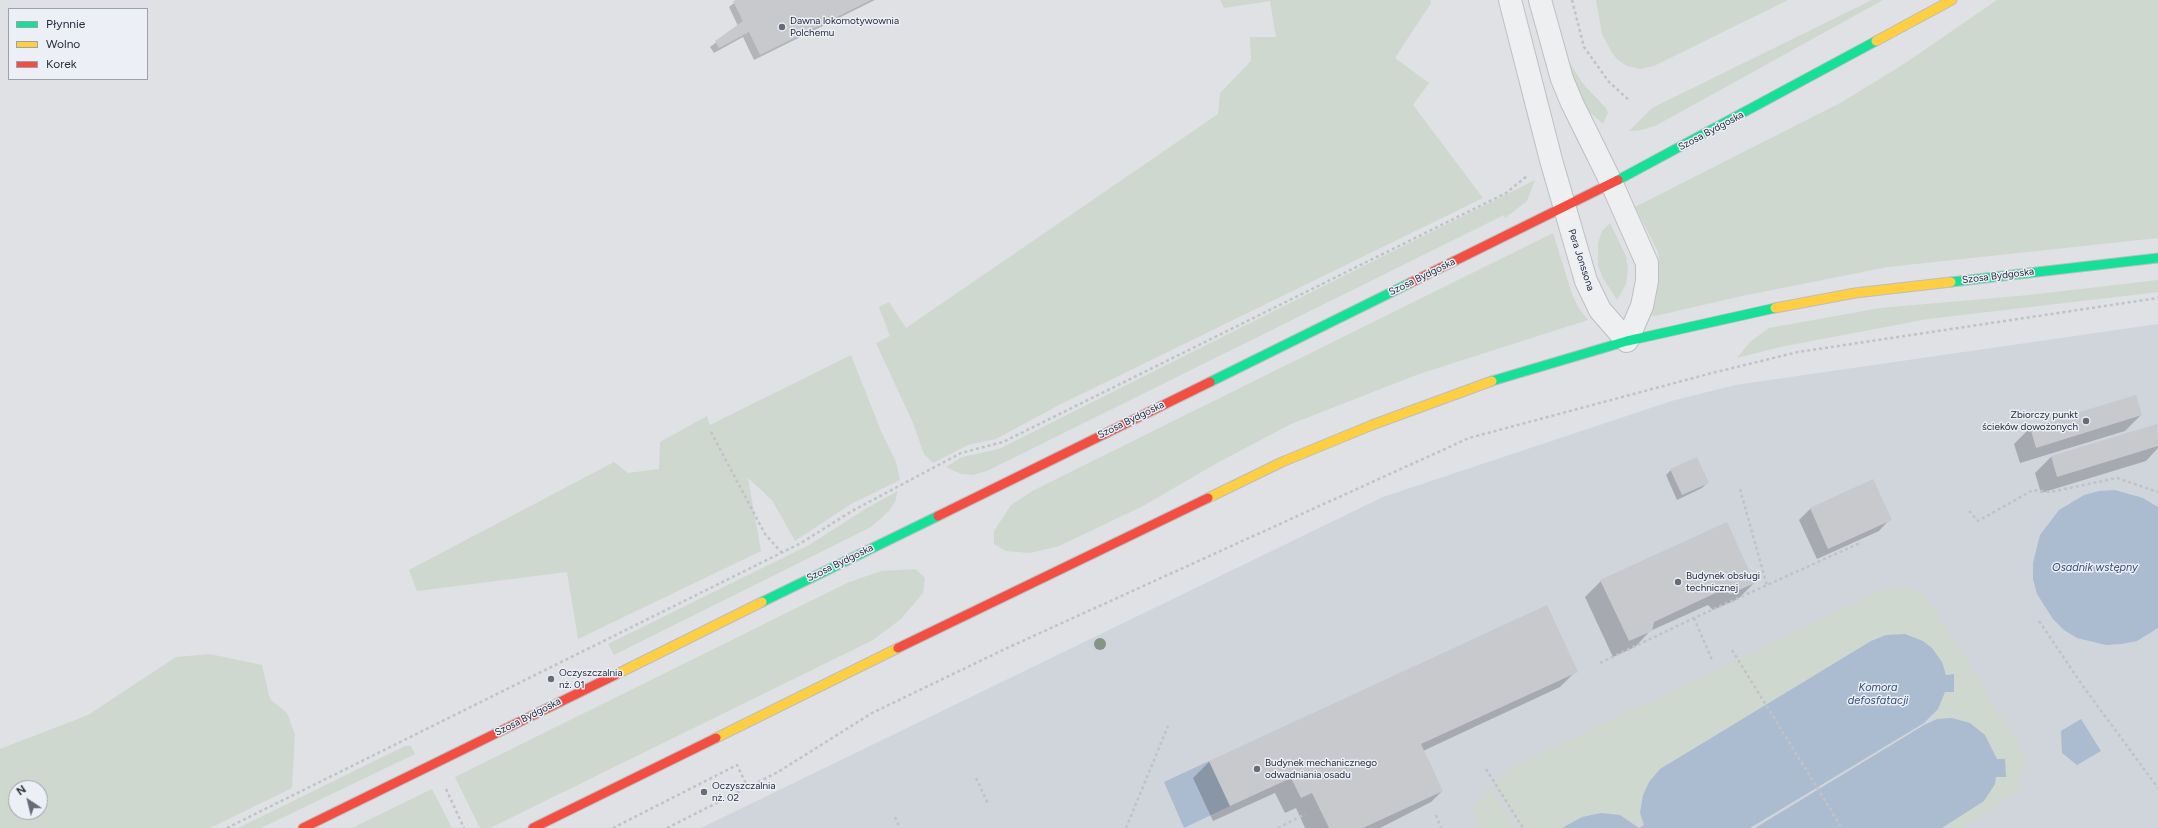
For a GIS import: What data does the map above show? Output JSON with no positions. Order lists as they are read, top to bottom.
{
  "streets": {
    "main road": ["Szosa Bydgoska"],
    "street": ["Pera Jonssona"]
  },
  "crossings": [
    ["Szosa Bydgoska", "Pera Jonssona"]
  ],
  "water": ["Osadnik wstępny", "Komora defosfatacji"],
  "places": [
    "Dawna lokomotywownia Polchemu",
    "Zbiorczy punkt ścieków dowożonych",
    "Budynek obsługi technicznej",
    "Oczyszczalnia nż. 01",
    "Budynek mechanicznego odwadniania osadu",
    "Oczyszczalnia nż. 02"
  ],
  "legend": ["Płynnie", "Wolno", "Korek"],
  "north": "top left"
}
